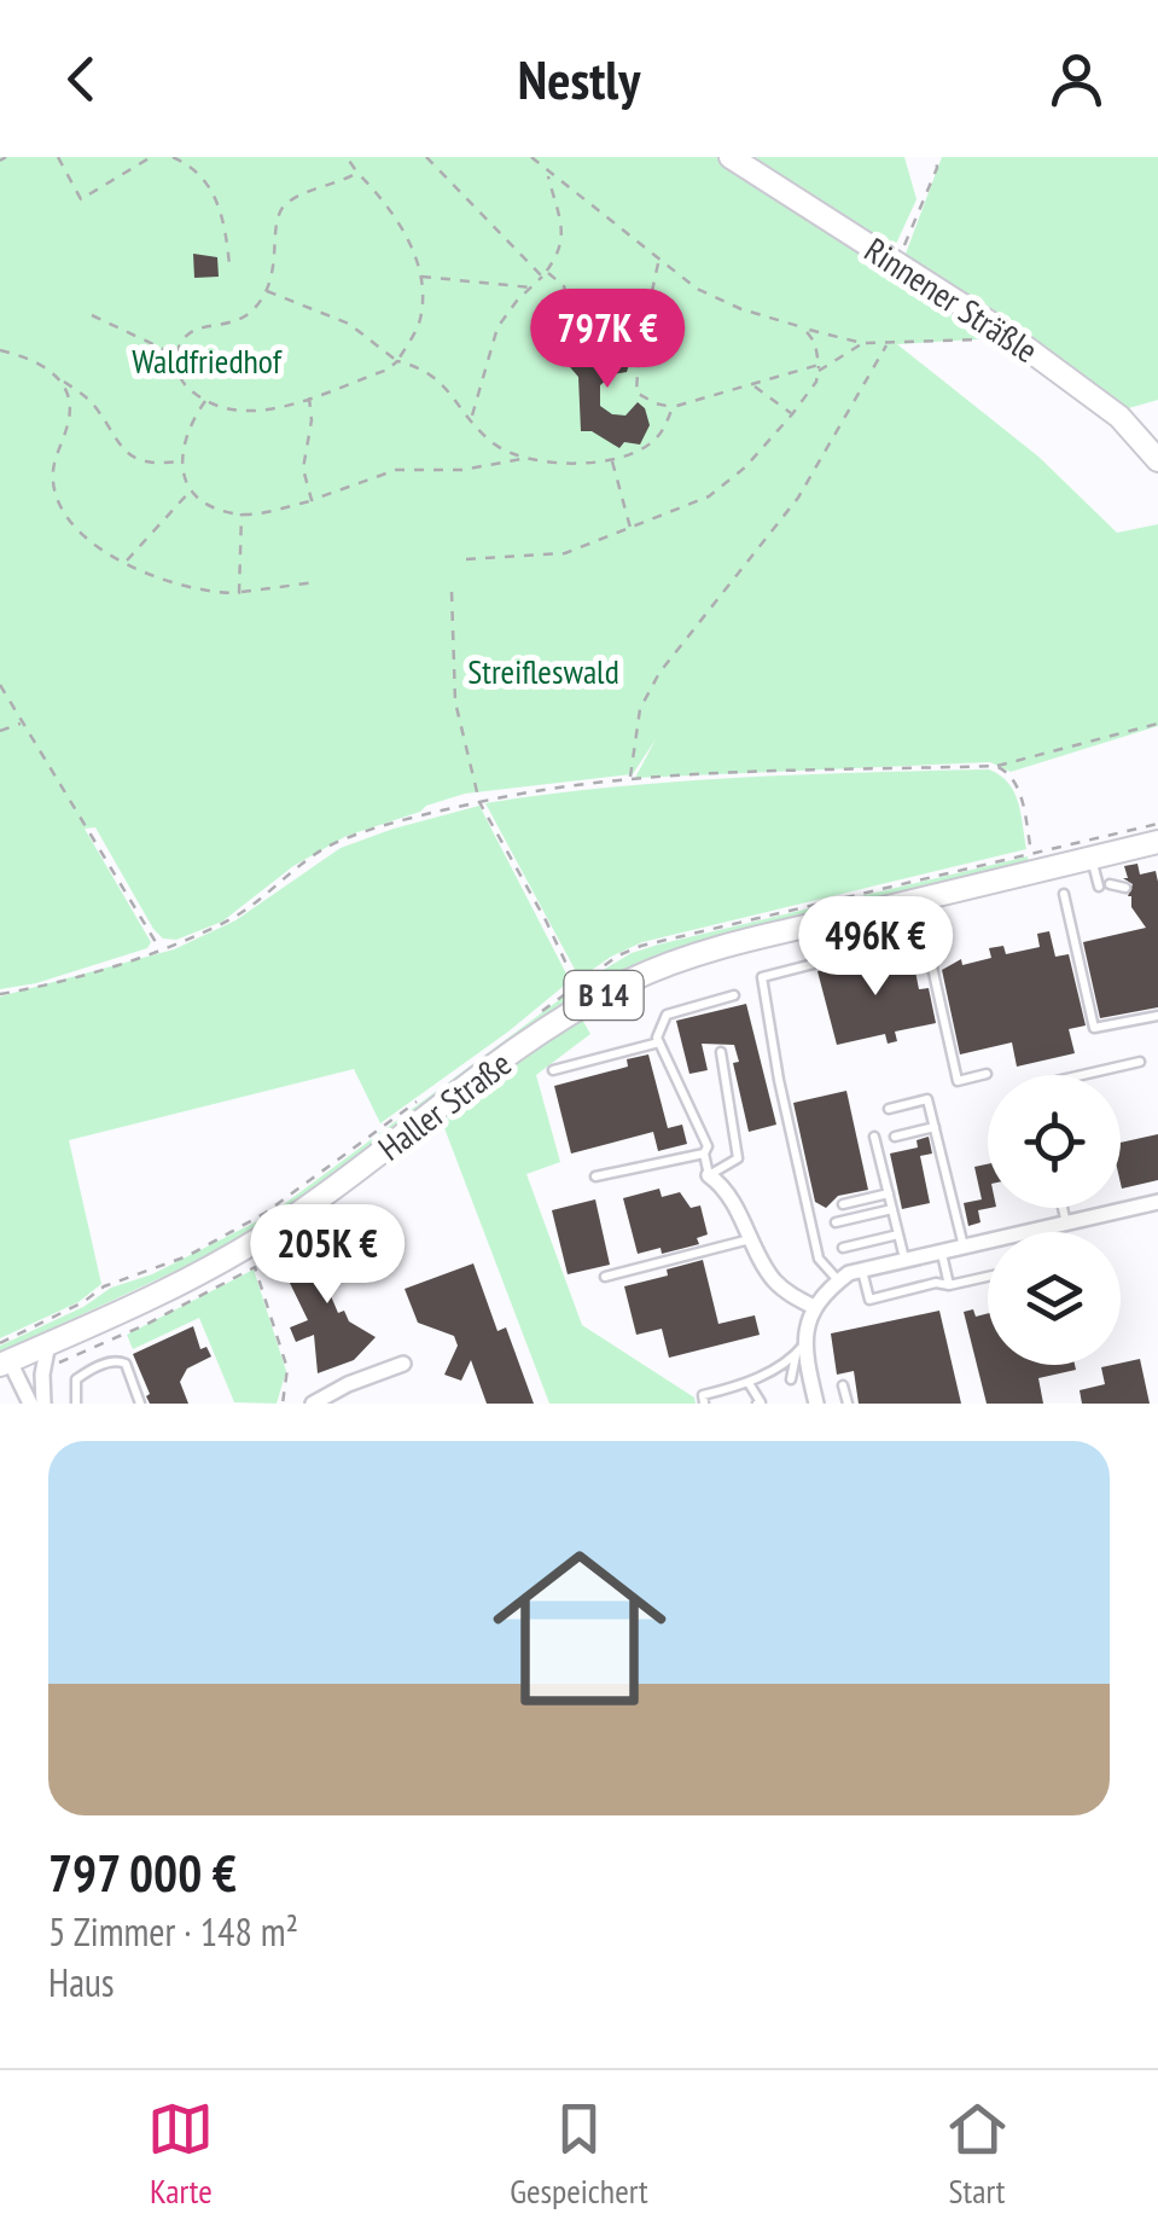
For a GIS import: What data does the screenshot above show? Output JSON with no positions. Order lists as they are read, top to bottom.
{
  "streets": {
    "main road": ["Rinnener Sträßle", "B 14", "Haller Straße"]
  },
  "crossings": [
    ["B 14", "Haller Straße"]
  ],
  "parks": ["Waldfriedhof", "Streifleswald"],
  "page": {
    "header": "Nestly",
    "price": ["797K €", "496K €", "205K €"],
    "list": [
      {
        "name": "797 000 €",
        "note": "5 Zimmer · 148 m² · Haus"
      }
    ],
    "tabs": ["Karte", "Gespeichert", "Start"]
  }
}
